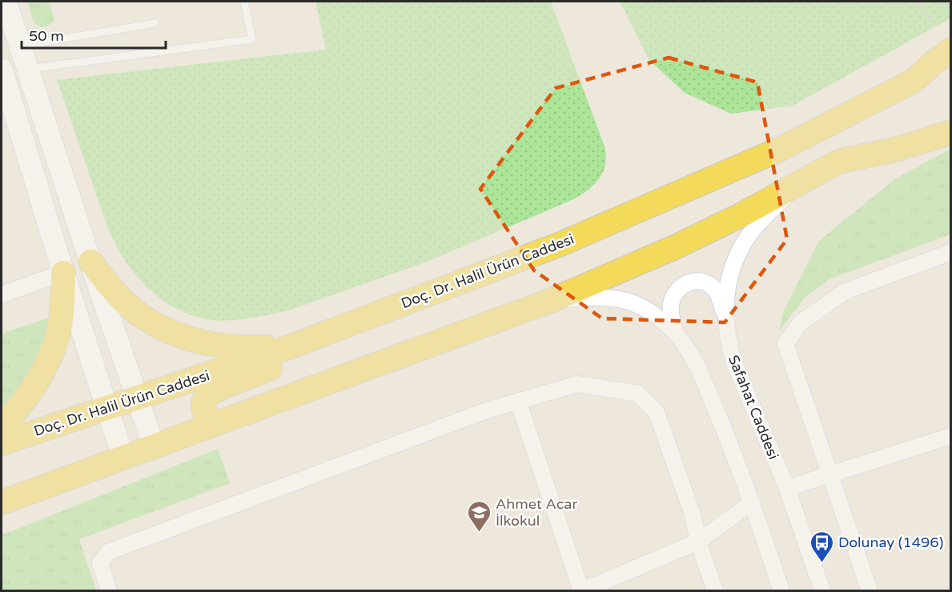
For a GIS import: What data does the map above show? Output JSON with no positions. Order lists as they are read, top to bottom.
{
  "streets": {
    "main road": ["Doç. Dr. Halil Ürün Caddesi"],
    "street": ["Safahat Caddesi"]
  },
  "places": {
    "school or university": ["Ahmet Acar İlkokul"],
    "bus stop": ["Dolunay (1496)"]
  },
  "scale_bar": "50 m"
}
